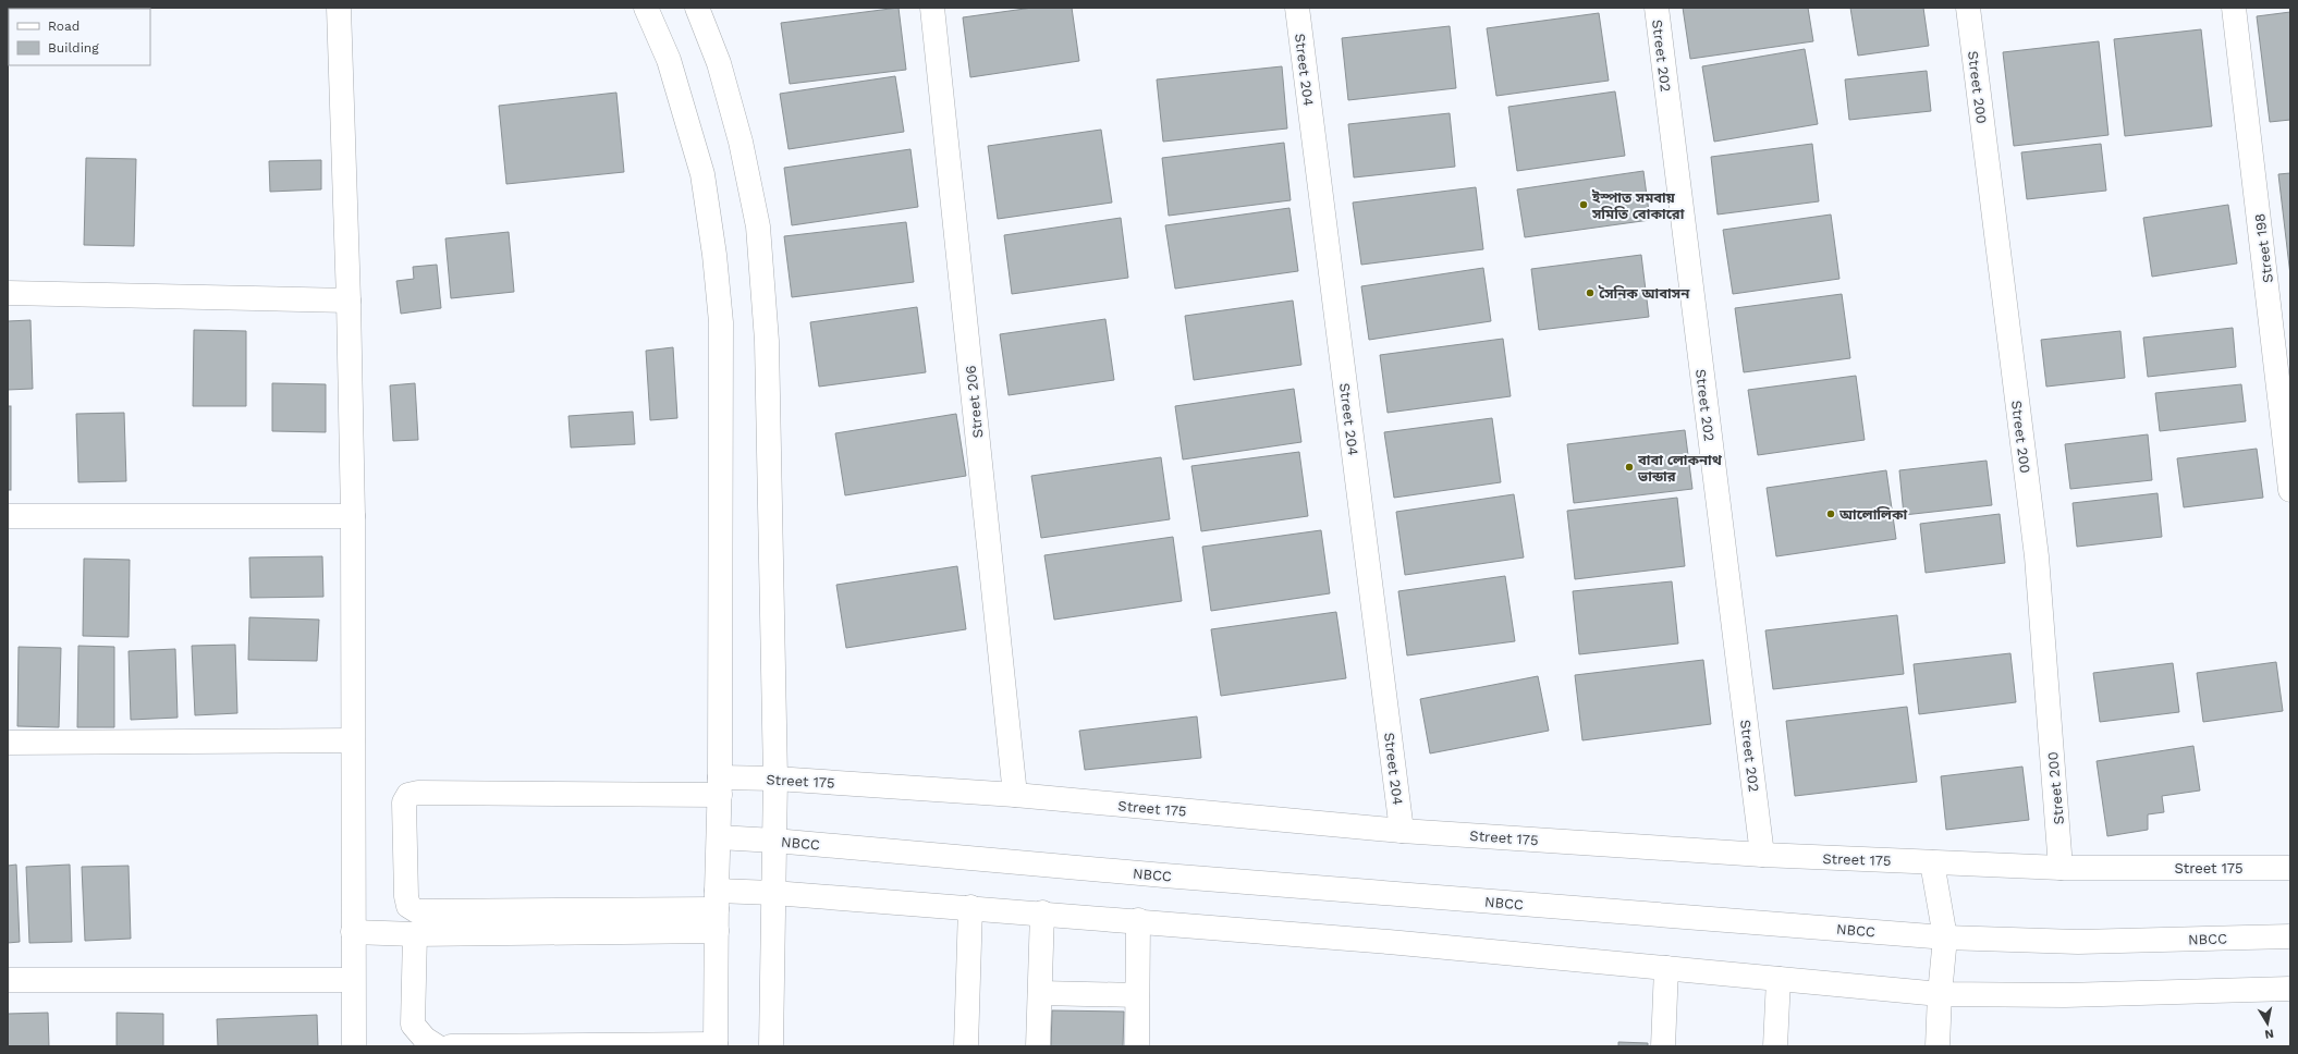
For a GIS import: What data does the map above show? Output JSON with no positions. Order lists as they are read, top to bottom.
{
  "streets": {
    "street": [
      "Street 202",
      "Street 204",
      "Street 200",
      "Street 198",
      "Street 206",
      "Street 175",
      "NBCC"
    ]
  },
  "crossings": [
    ["Street 202", "Street 175"],
    ["Street 204", "Street 175"],
    ["Street 200", "Street 175"],
    ["Street 206", "Street 175"]
  ],
  "places": [
    "ইস্পাত সমবায় সমিতি বোকারো",
    "সৈনিক আবাসন",
    "বাবা লোকনাথ ভান্ডার",
    "আলোলিকা"
  ],
  "legend": ["Road", "Building"],
  "north": "bottom"
}
